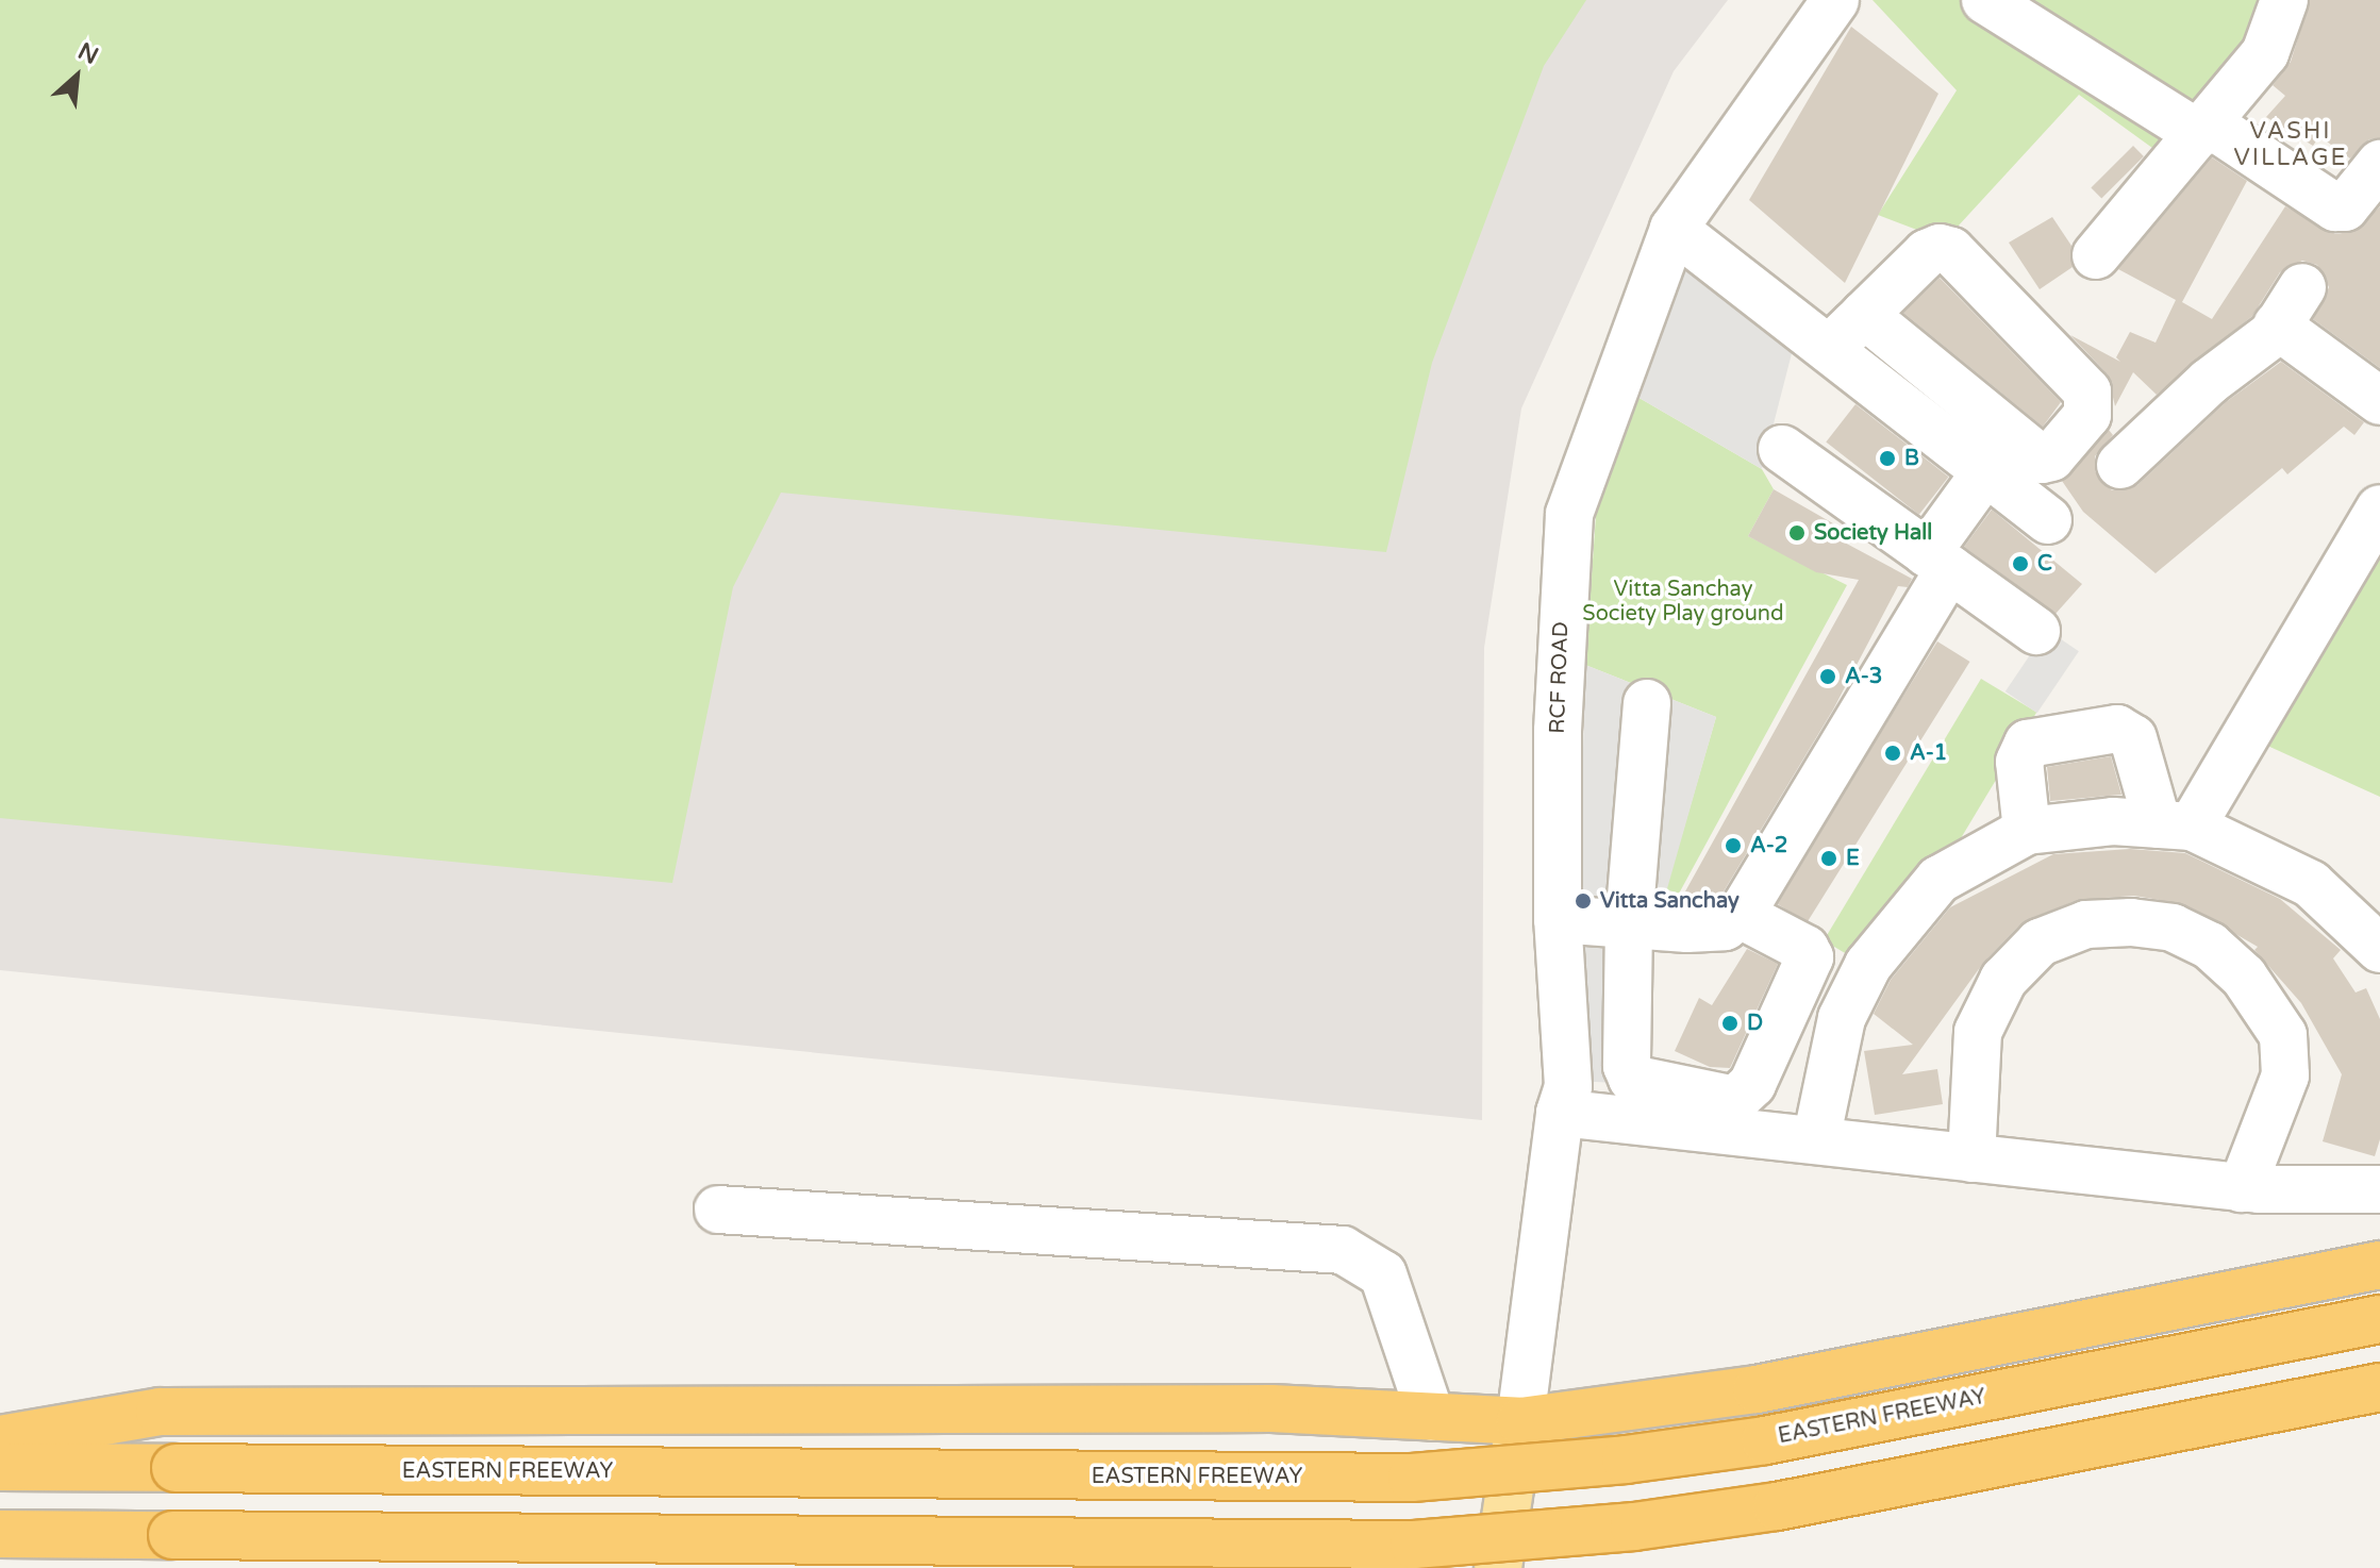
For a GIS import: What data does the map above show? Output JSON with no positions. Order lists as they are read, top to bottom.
{
  "streets": {
    "highway": ["EASTERN FREEWAY"],
    "street": ["RCF ROAD"]
  },
  "districts": ["VASHI VILLAGE"],
  "parks": ["Vitta Sanchay Society Play ground"],
  "places": [
    "B",
    "Society Hall",
    "C",
    "A-3",
    "A-1",
    "A-2",
    "E",
    "Vitta Sanchay",
    "D"
  ],
  "north": "top right"
}
